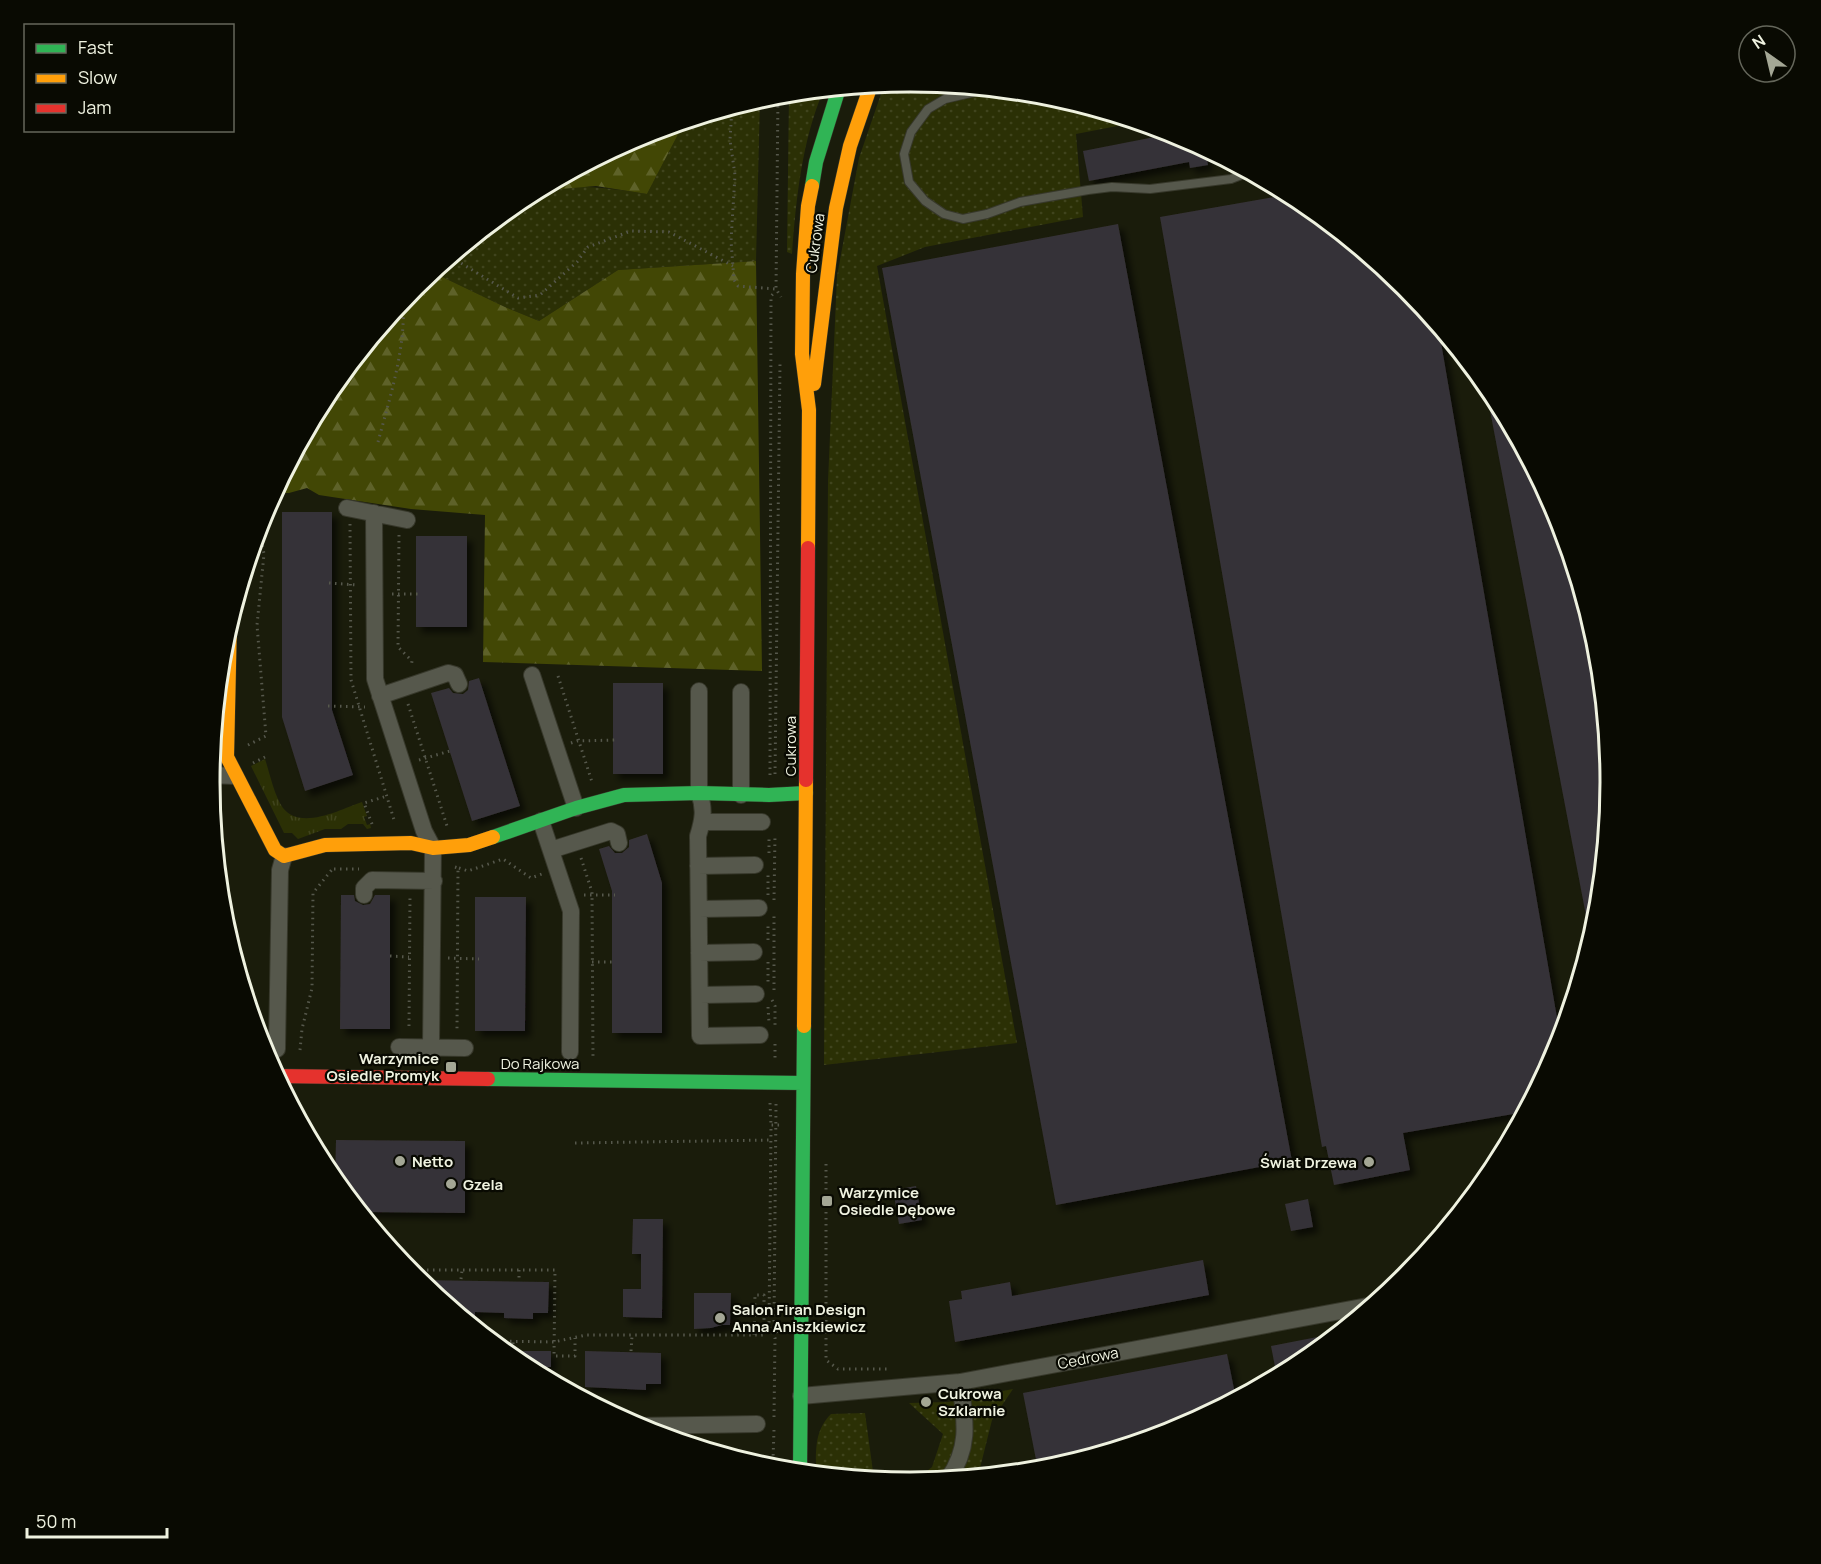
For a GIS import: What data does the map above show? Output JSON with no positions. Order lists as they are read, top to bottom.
{
  "streets": {
    "street": ["Cukrowa", "Do Rajkowa", "Cedrowa"]
  },
  "crossings": [
    ["Cukrowa", "Do Rajkowa"],
    ["Cukrowa", "Cedrowa"]
  ],
  "places": {
    "transit": ["Warzymice Osiedle Promyk", "Warzymice Osiedle Dębowe"],
    "other": [
      "Netto",
      "Świat Drzewa",
      "Gzela",
      "Salon Firan Design Anna Aniszkiewicz",
      "Cukrowa Szklarnie"
    ]
  },
  "legend": ["Fast", "Slow", "Jam"],
  "scale_bar": "50 m",
  "north": "top left"
}
